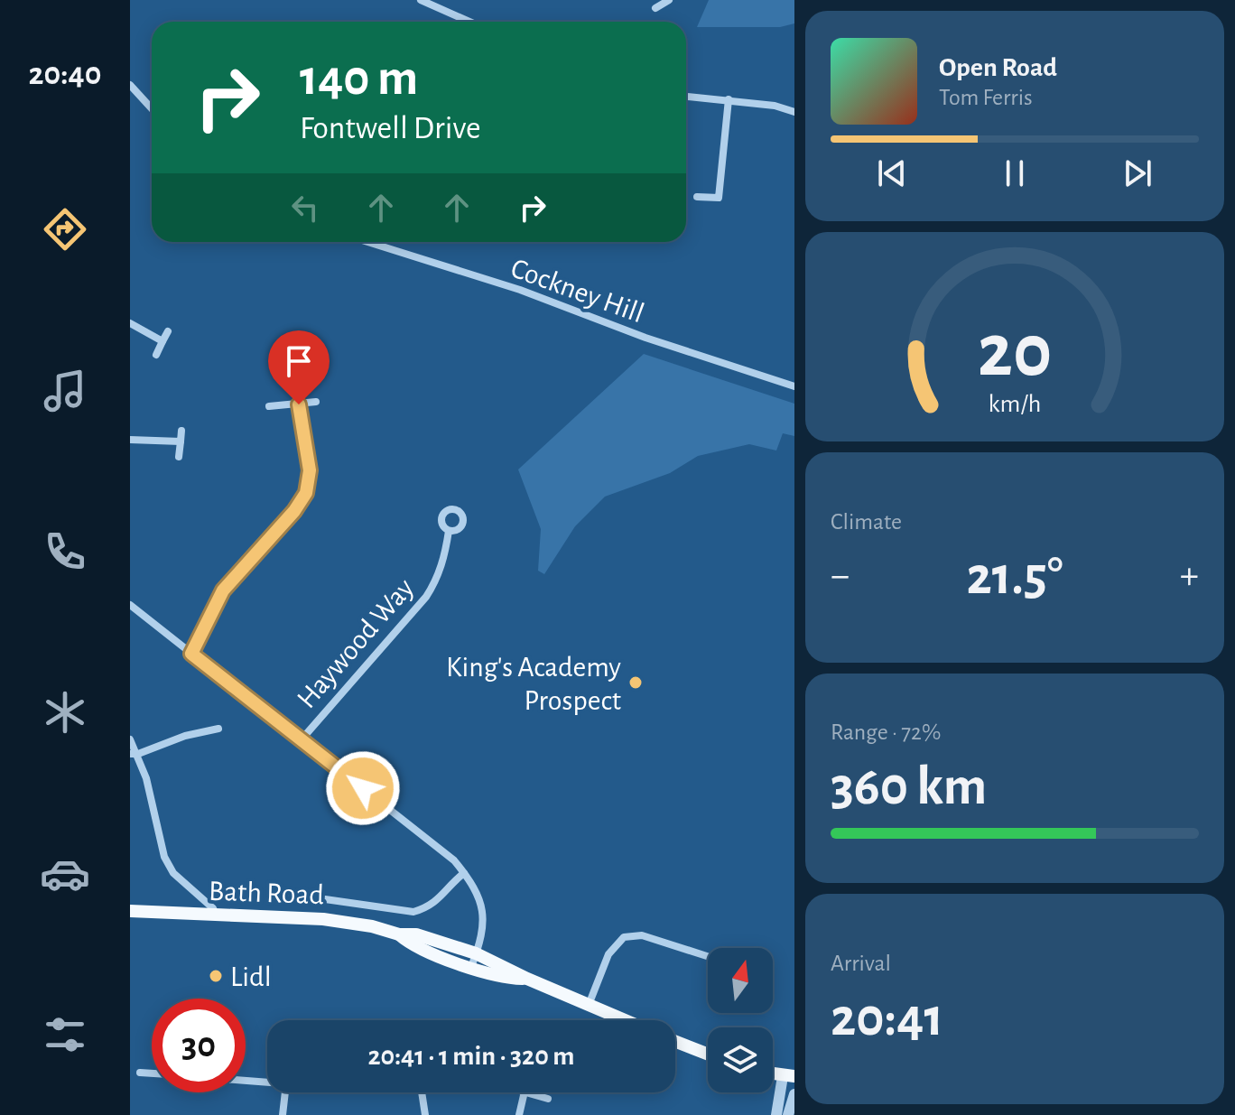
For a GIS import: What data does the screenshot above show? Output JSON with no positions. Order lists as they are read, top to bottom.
{
  "streets": {
    "main road": ["Bath Road"],
    "street": ["Cockney Hill", "Haywood Way"]
  },
  "places": ["King's Academy Prospect", "Lidl"],
  "north": "top",
  "page": {
    "tabs": "20:40",
    "turn": ["140 m", "Fontwell Drive"],
    "song": ["Open Road", "Tom Ferris"],
    "tile": [
      "Climate",
      ["Range · 72%", "360 km"],
      ["Arrival", "20:41"]
    ],
    "heat": ["−", "21.5°", "+"],
    "limit": "30",
    "trip": "20:41 · 1 min · 320 m",
    "gauge": ["20", "km/h"]
  }
}
